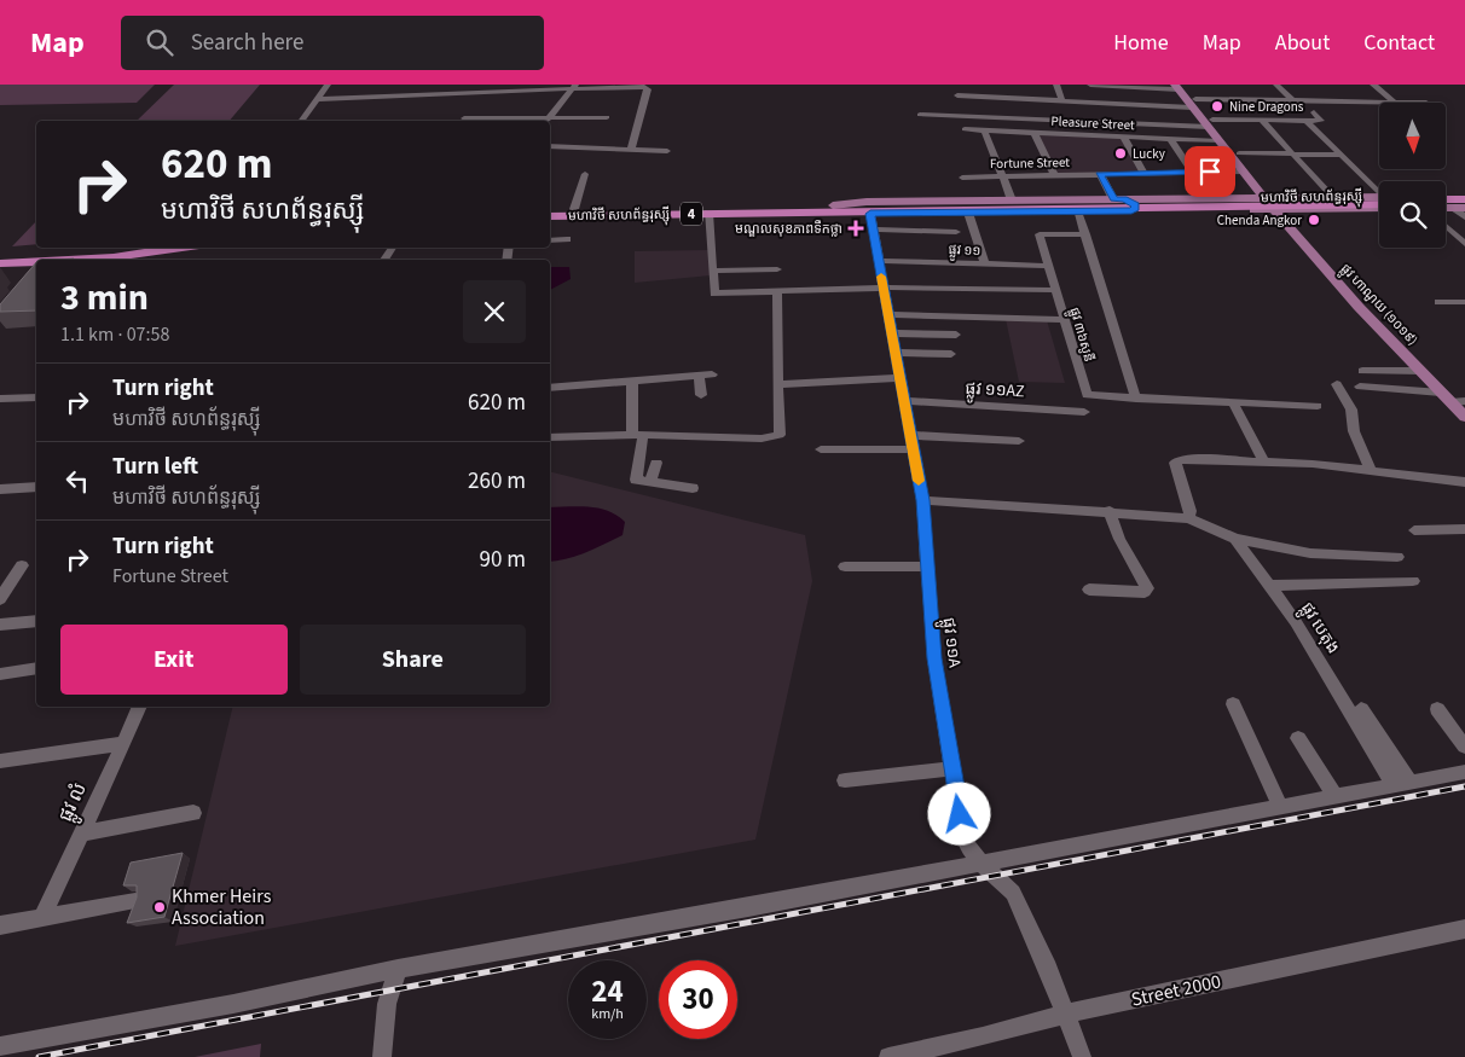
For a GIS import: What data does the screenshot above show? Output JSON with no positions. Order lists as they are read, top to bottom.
{
  "streets": {
    "highway": ["មហាវិថី សហព័ន្ធរុស្ស៊ី", "4"],
    "main road": ["ផ្លូវ ហាណូយ (១០១៩)"],
    "street": [
      "Pleasure Street",
      "Fortune Street",
      "ផ្លូវ ១១",
      "ផ្លូវ ៣៦សូនី",
      "ផ្លូវ ១១AZ",
      "ផ្លូវ បេតុង",
      "ផ្លូវ ១១A",
      "ផ្លូវ លំ",
      "Street 2000"
    ]
  },
  "crossings": [
    ["មហាវិថី សហព័ន្ធរុស្ស៊ី", "4"],
    ["មហាវិថី សហព័ន្ធរុស្ស៊ី", "ផ្លូវ ហាណូយ (១០១៩)"],
    ["មហាវិថី សហព័ន្ធរុស្ស៊ី", "ផ្លូវ ៣៦សូនី"],
    ["មហាវិថី សហព័ន្ធរុស្ស៊ី", "ផ្លូវ ១១A"],
    ["ផ្លូវ ១១", "ផ្លូវ ៣៦សូនី"],
    ["ផ្លូវ ១១", "ផ្លូវ ១១A"],
    ["ផ្លូវ ១១AZ", "ផ្លូវ ១១A"],
    ["ផ្លូវ បេតុង", "ផ្លូវ ១១A"],
    ["ផ្លូវ ១១A", "Street 2000"]
  ],
  "places": {
    "other": [
      "Nine Dragons",
      "Lucky",
      "Chenda Angkor",
      "Khmer Heirs Association"
    ],
    "health": ["មណ្ឌលសុខភាពទឹកថ្លា"]
  },
  "north": "bottom",
  "page": {
    "header": "Map",
    "search": "Search here",
    "nav": [
      "Home",
      "Map",
      "About",
      "Contact"
    ],
    "turn": ["620 m", "មហាវិថី សហព័ន្ធរុស្ស៊ី"],
    "heading": ["3 min", "1.1 km · 07:58"],
    "list": [
      {
        "name": "Turn right",
        "note": "មហាវិថី សហព័ន្ធរុស្ស៊ី",
        "value": "620 m"
      },
      {
        "name": "Turn left",
        "note": "មហាវិថី សហព័ន្ធរុស្ស៊ី",
        "value": "260 m"
      },
      {
        "name": "Turn right",
        "note": "Fortune Street",
        "value": "90 m"
      }
    ],
    "buttons": ["Exit", "Share"],
    "speed": "24 km/h",
    "limit": "30"
  }
}
